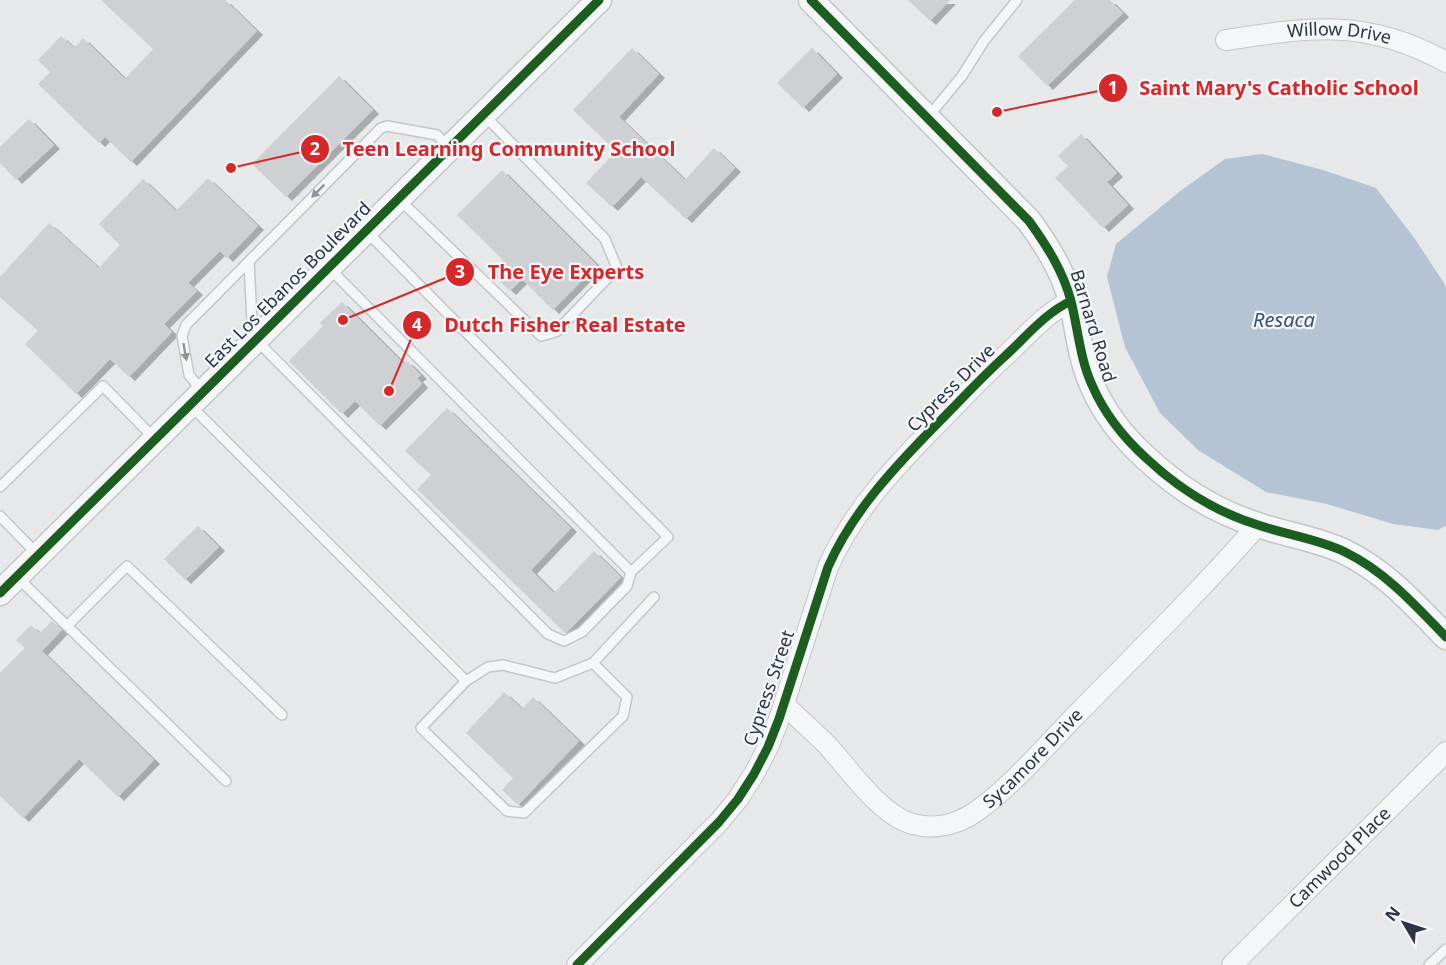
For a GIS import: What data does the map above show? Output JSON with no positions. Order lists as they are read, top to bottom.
{
  "streets": {
    "street": [
      "Willow Drive",
      "East Los Ebanos Boulevard",
      "Barnard Road",
      "Cypress Drive",
      "Cypress Street",
      "Sycamore Drive",
      "Camwood Place"
    ]
  },
  "crossings": [
    ["Barnard Road", "Cypress Drive"],
    ["Barnard Road", "Sycamore Drive"],
    ["Cypress Drive", "Cypress Street"],
    ["Cypress Street", "Sycamore Drive"]
  ],
  "water": ["Resaca"],
  "places": [
    "Saint Mary's Catholic School",
    "Teen Learning Community School",
    "The Eye Experts",
    "Dutch Fisher Real Estate"
  ],
  "north": "top left"
}
